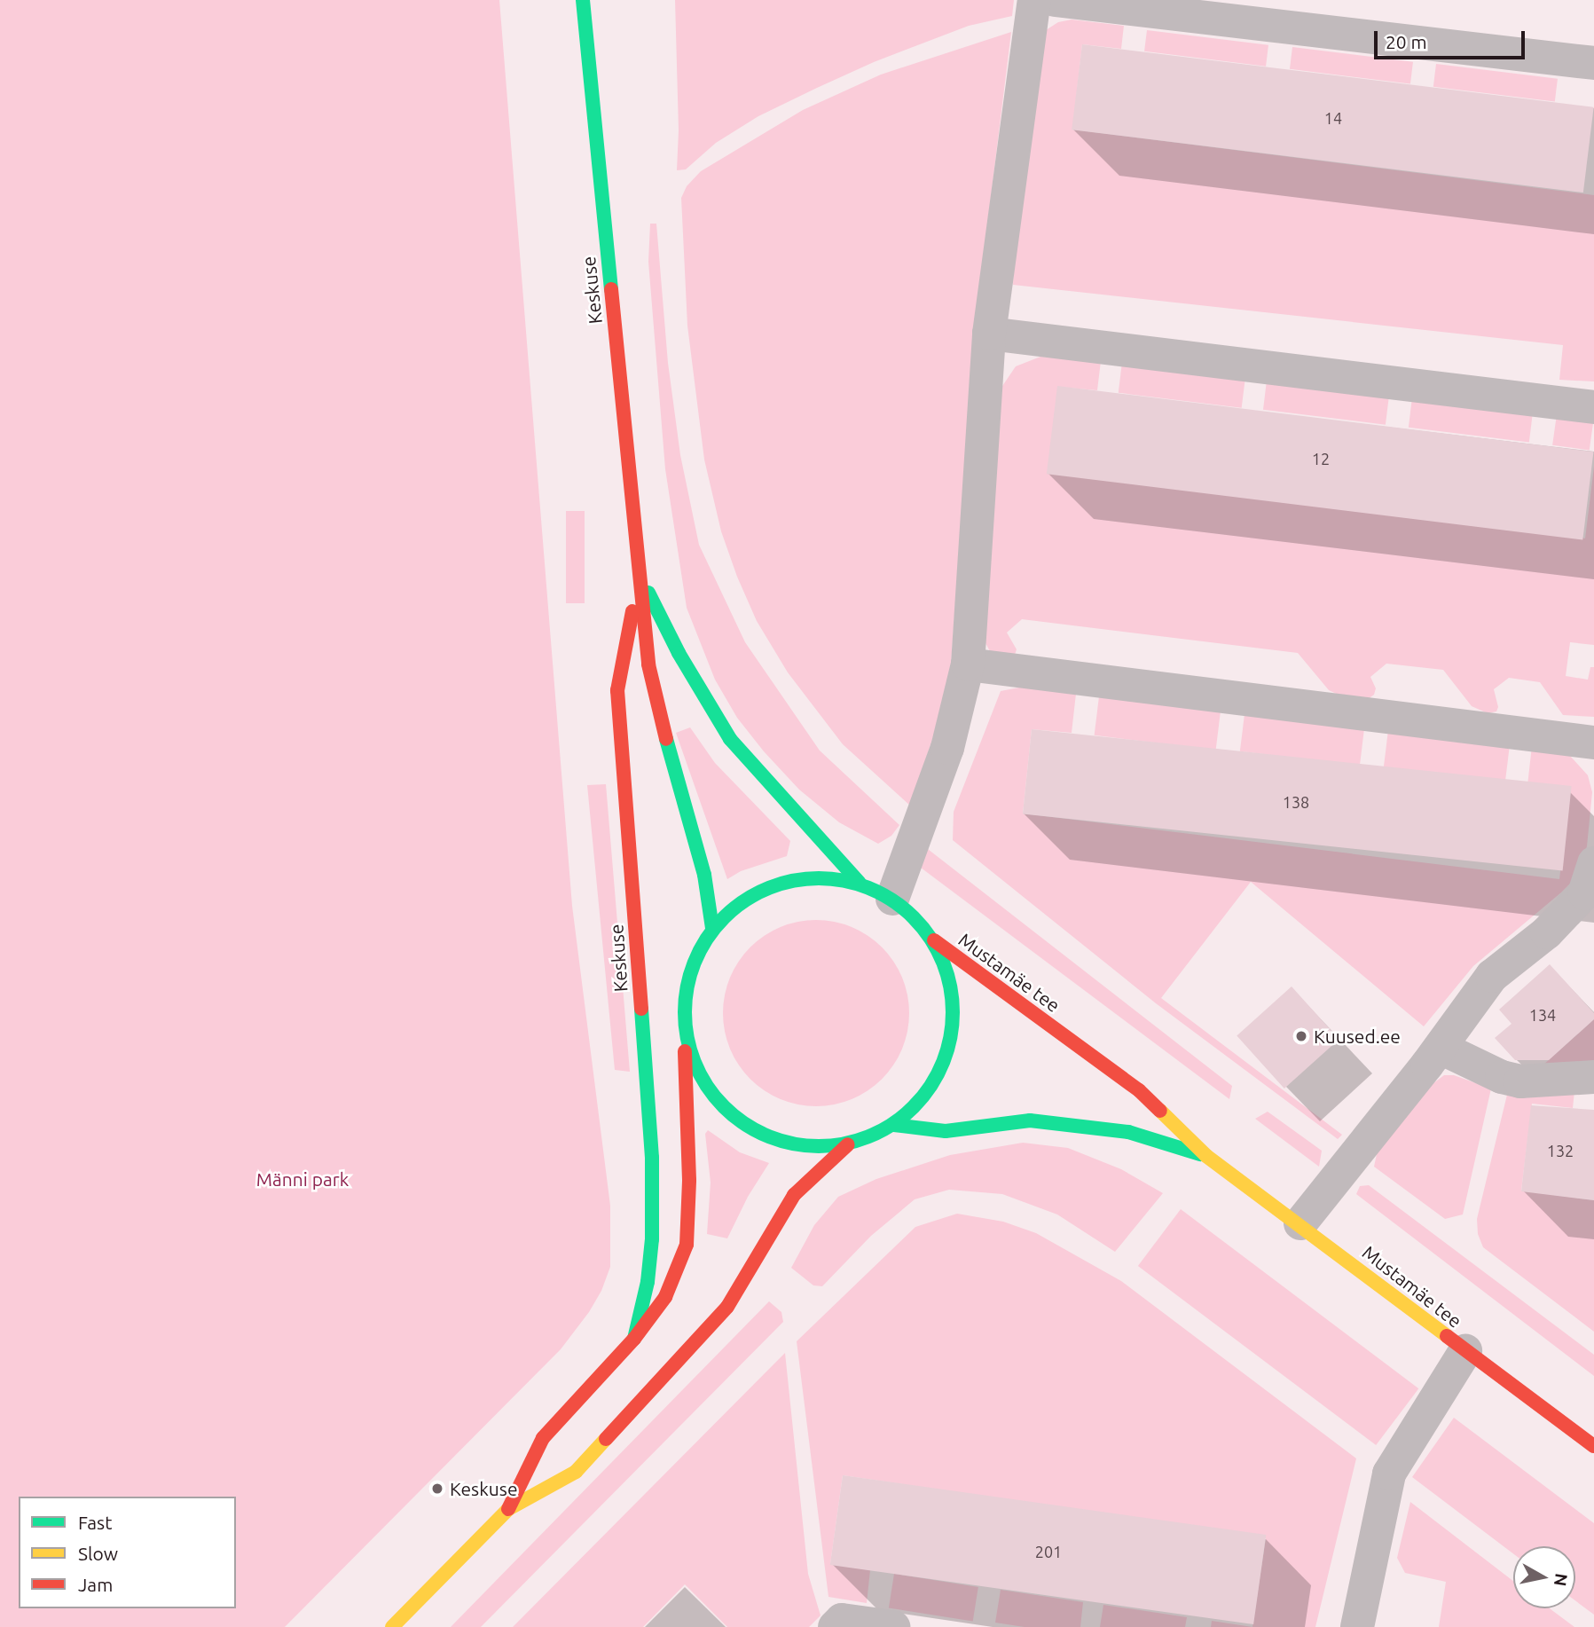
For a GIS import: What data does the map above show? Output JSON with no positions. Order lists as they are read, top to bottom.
{
  "streets": {
    "main road": ["Keskuse", "Mustamäe tee"]
  },
  "parks": ["Männi park"],
  "places": ["Kuused.ee", "Keskuse"],
  "house_numbers": [
    "14",
    "12",
    "138",
    "134",
    "132",
    "201"
  ],
  "legend": ["Fast", "Slow", "Jam"],
  "scale_bar": "20 m",
  "north": "right"
}
